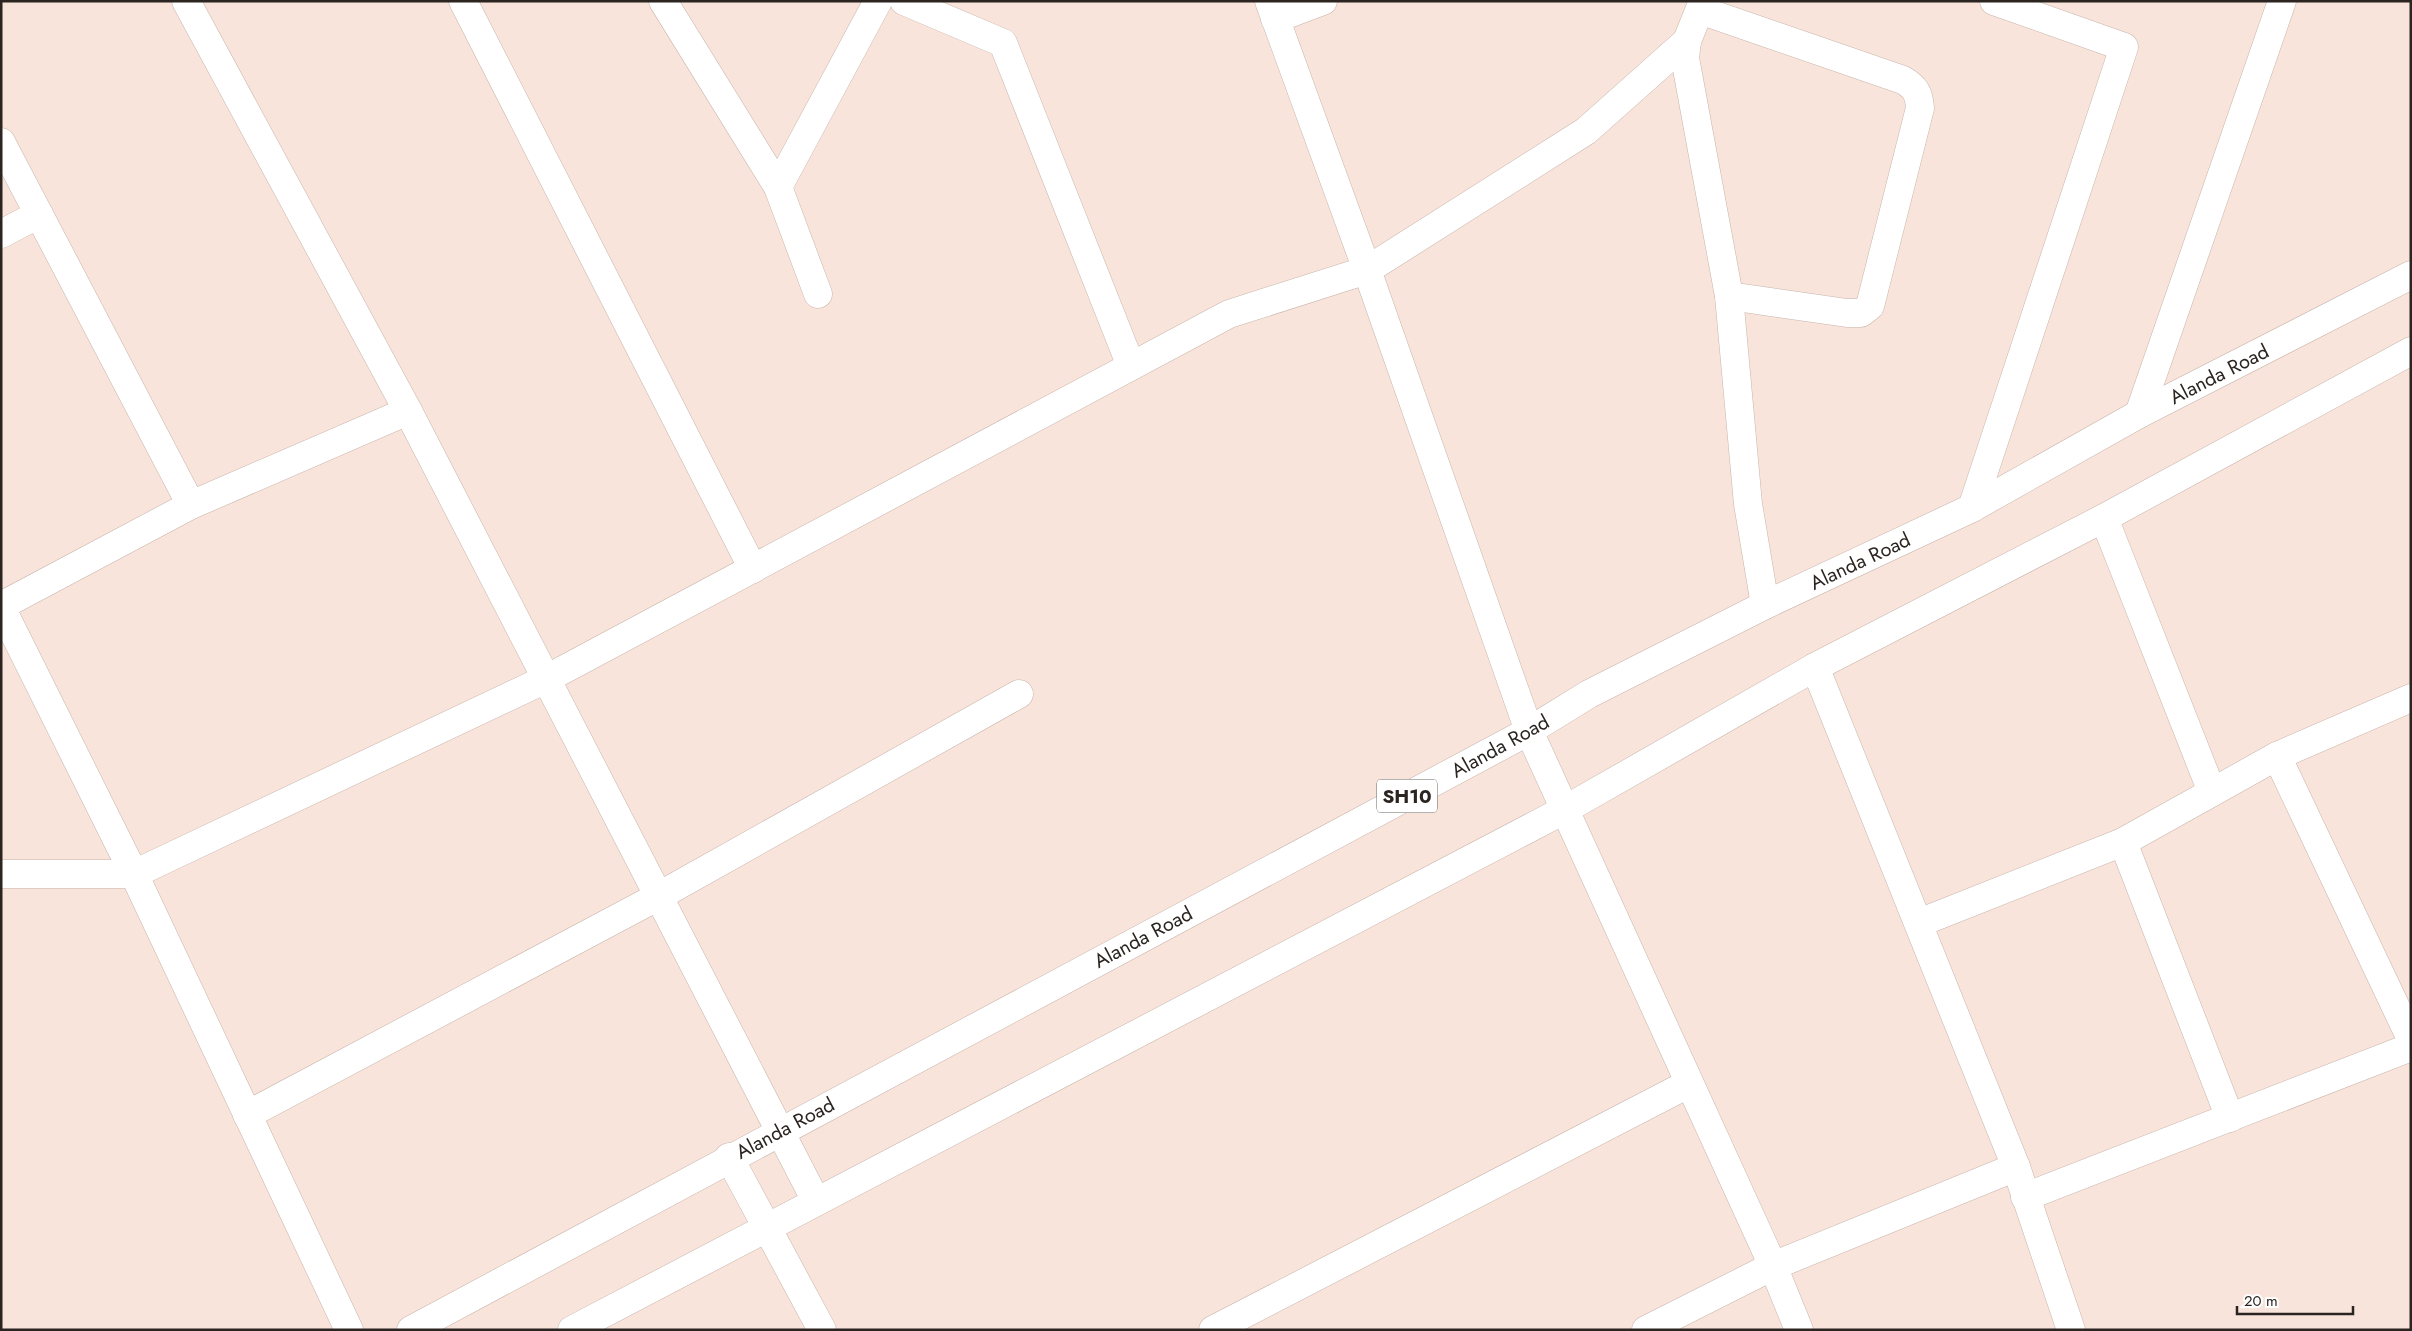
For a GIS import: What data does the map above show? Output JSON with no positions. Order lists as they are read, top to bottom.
{
  "streets": {
    "street": ["Alanda Road", "SH10"]
  },
  "scale_bar": "20 m"
}
